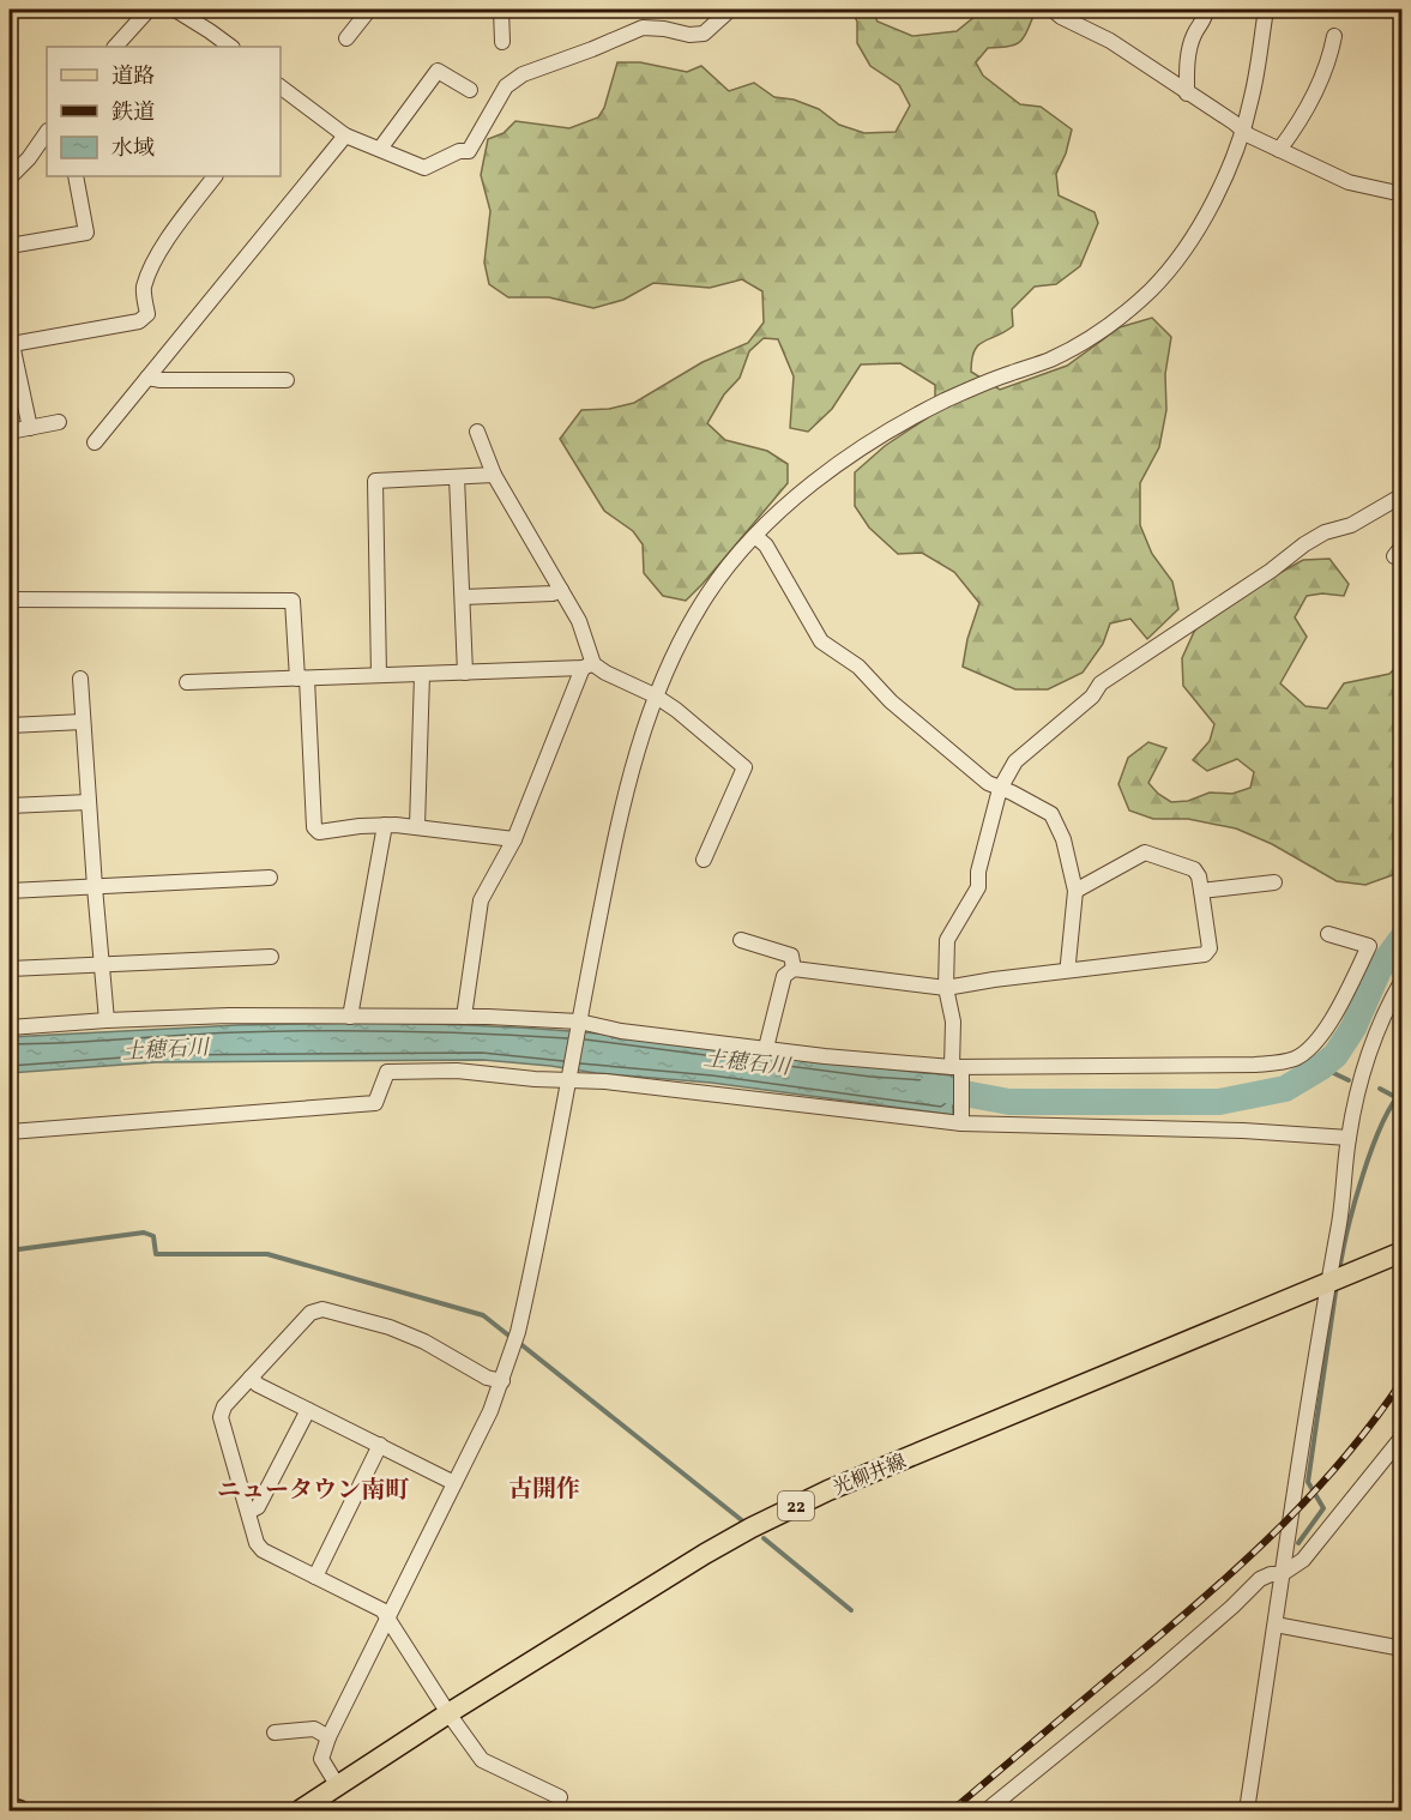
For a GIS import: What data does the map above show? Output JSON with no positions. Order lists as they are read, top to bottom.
{
  "streets": {
    "main road": ["光柳井線", "22"]
  },
  "districts": ["古開作", "ニュータウン南町"],
  "water": ["土穂石川"],
  "legend": ["道路", "鉄道", "水域"]
}
